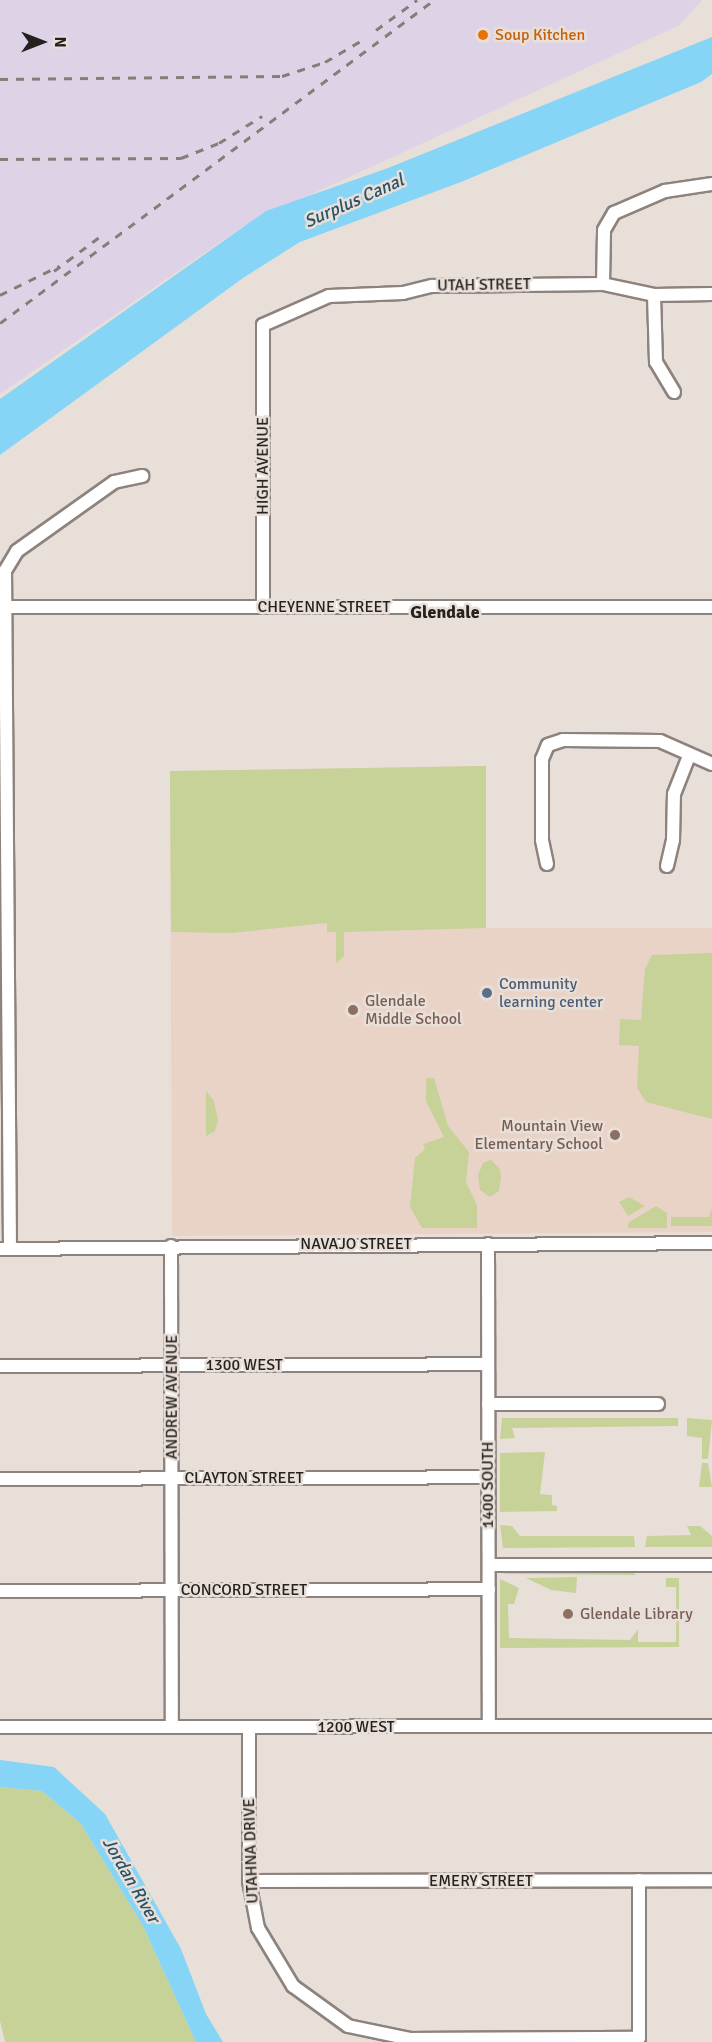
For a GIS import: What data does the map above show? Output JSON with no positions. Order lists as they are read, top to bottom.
{
  "streets": {
    "street": [
      "UTAH STREET",
      "HIGH AVENUE",
      "CHEYENNE STREET",
      "NAVAJO STREET",
      "1300 WEST",
      "ANDREW AVENUE",
      "CLAYTON STREET",
      "1400 SOUTH",
      "CONCORD STREET",
      "1200 WEST",
      "UTAHNA DRIVE",
      "EMERY STREET"
    ]
  },
  "crossings": [
    ["UTAH STREET", "HIGH AVENUE"],
    ["HIGH AVENUE", "CHEYENNE STREET"],
    ["NAVAJO STREET", "ANDREW AVENUE"],
    ["NAVAJO STREET", "1400 SOUTH"],
    ["1300 WEST", "ANDREW AVENUE"],
    ["1300 WEST", "1400 SOUTH"],
    ["ANDREW AVENUE", "CLAYTON STREET"],
    ["ANDREW AVENUE", "CONCORD STREET"],
    ["ANDREW AVENUE", "1200 WEST"],
    ["CLAYTON STREET", "1400 SOUTH"],
    ["1400 SOUTH", "CONCORD STREET"],
    ["1400 SOUTH", "1200 WEST"],
    ["1200 WEST", "UTAHNA DRIVE"],
    ["UTAHNA DRIVE", "EMERY STREET"]
  ],
  "districts": ["Glendale"],
  "water": ["Surplus Canal", "Jordan River"],
  "places": [
    "Soup Kitchen",
    "Community learning center",
    "Glendale Middle School",
    "Mountain View Elementary School",
    "Glendale Library"
  ],
  "north": "right"
}
